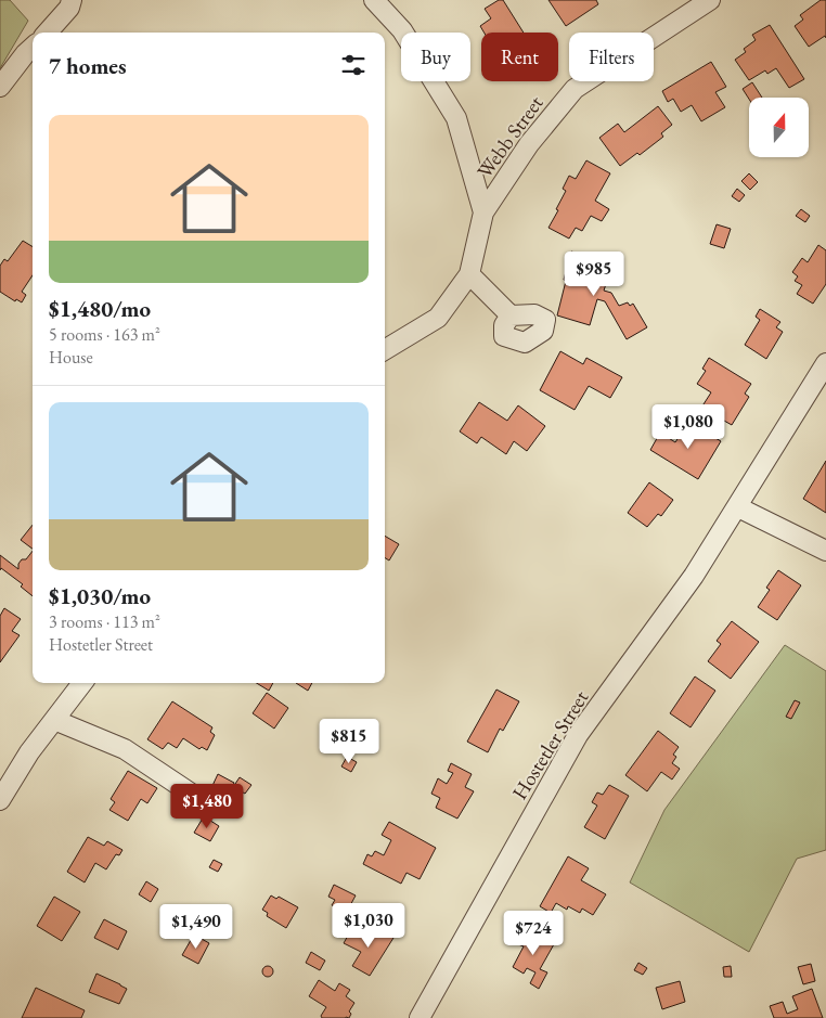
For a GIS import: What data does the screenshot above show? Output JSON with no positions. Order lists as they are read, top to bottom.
{
  "streets": {
    "street": ["Webb Street", "Hostetler Street"]
  },
  "north": "top",
  "page": {
    "chip": ["Buy", "Rent", "Filters"],
    "heading": "7 homes",
    "list": [
      {
        "name": "$1,480/mo",
        "note": "5 rooms · 163 m² · House"
      },
      {
        "name": "$1,030/mo",
        "note": "3 rooms · 113 m² · Hostetler Street"
      }
    ],
    "price": [
      "$985",
      "$1,080",
      "$815",
      "$1,480",
      "$1,030",
      "$1,490",
      "$724"
    ]
  }
}
